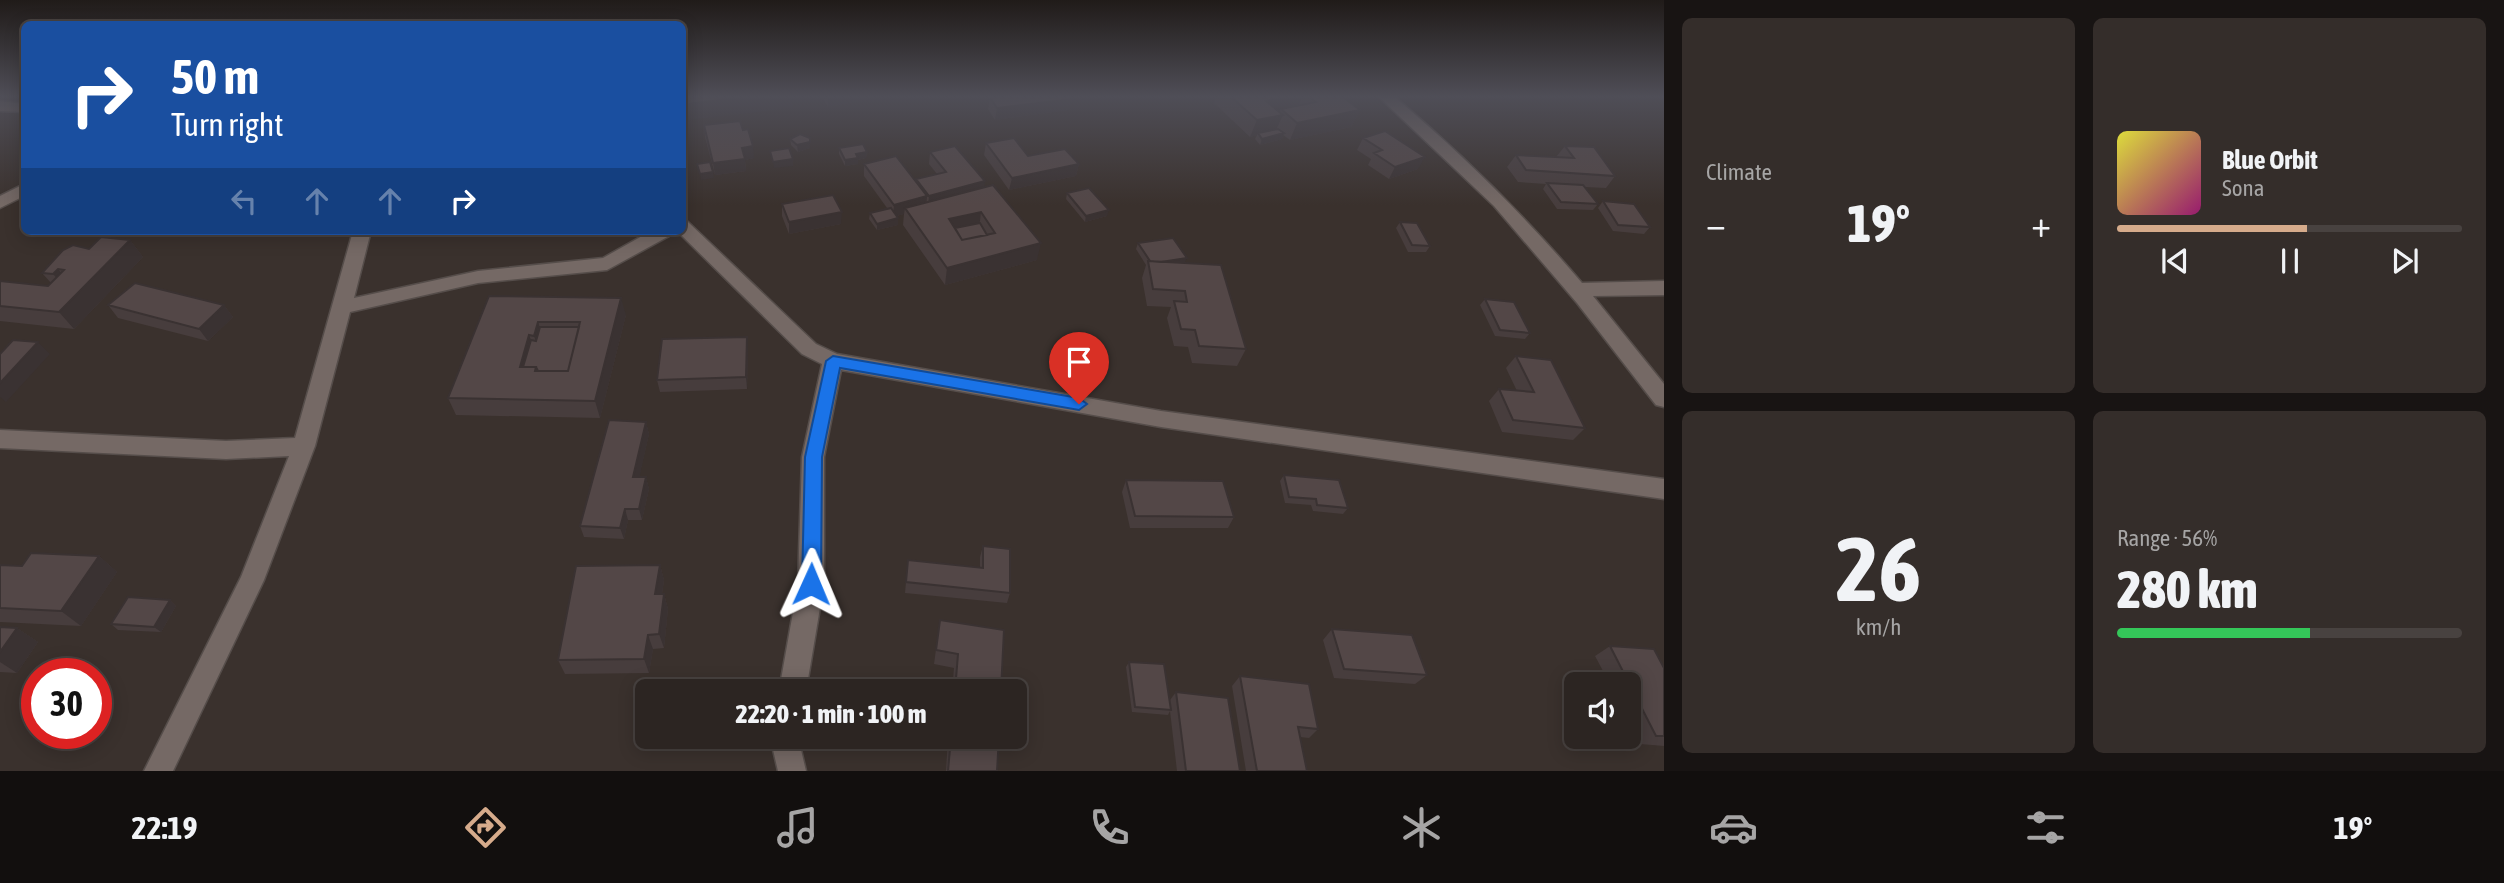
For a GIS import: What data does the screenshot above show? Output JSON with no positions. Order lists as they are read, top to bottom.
{
  "page": {
    "tile": [
      "Climate",
      ["26", "km/h"],
      ["Range · 56%", "280 km"]
    ],
    "turn": ["50 m", "Turn right"],
    "song": ["Blue Orbit", "Sona"],
    "heat": ["−", "19°", "+"],
    "limit": "30",
    "trip": "22:20 · 1 min · 100 m",
    "tabs": ["22:19", "19°"]
  }
}
